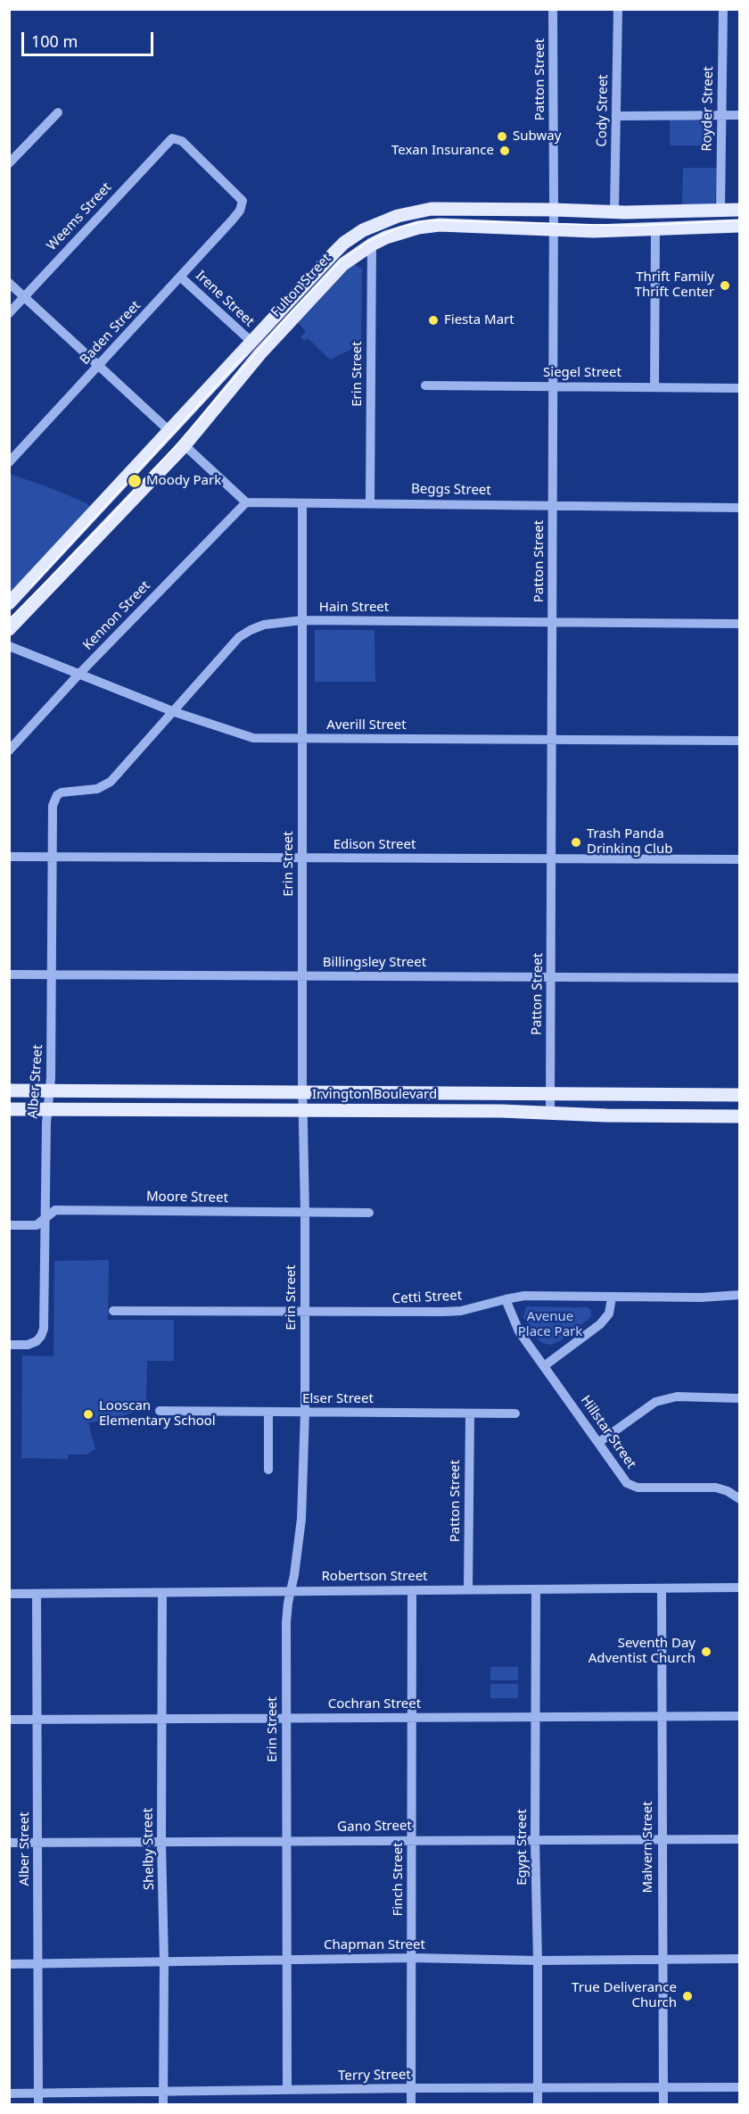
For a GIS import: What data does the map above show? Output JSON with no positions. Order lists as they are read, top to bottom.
{
  "streets": {
    "main road": ["Fulton Street", "Irvington Boulevard"],
    "street": [
      "Patton Street",
      "Royder Street",
      "Cody Street",
      "Weems Street",
      "Irene Street",
      "Baden Street",
      "Siegel Street",
      "Erin Street",
      "Beggs Street",
      "Hain Street",
      "Kennon Street",
      "Averill Street",
      "Edison Street",
      "Billingsley Street",
      "Alber Street",
      "Moore Street",
      "Cetti Street",
      "Elser Street",
      "Hillstar Street",
      "Robertson Street",
      "Cochran Street",
      "Gano Street",
      "Egypt Street",
      "Malvern Street",
      "Shelby Street",
      "Finch Street",
      "Chapman Street",
      "Terry Street"
    ]
  },
  "crossings": [
    ["Patton Street", "Fulton Street"],
    ["Patton Street", "Siegel Street"],
    ["Patton Street", "Beggs Street"],
    ["Patton Street", "Hain Street"],
    ["Patton Street", "Averill Street"],
    ["Patton Street", "Edison Street"],
    ["Patton Street", "Billingsley Street"],
    ["Patton Street", "Irvington Boulevard"],
    ["Patton Street", "Elser Street"],
    ["Patton Street", "Robertson Street"],
    ["Royder Street", "Fulton Street"],
    ["Cody Street", "Fulton Street"],
    ["Weems Street", "Baden Street"],
    ["Fulton Street", "Irene Street"],
    ["Fulton Street", "Erin Street"],
    ["Irene Street", "Baden Street"],
    ["Erin Street", "Beggs Street"],
    ["Erin Street", "Hain Street"],
    ["Erin Street", "Averill Street"],
    ["Erin Street", "Edison Street"],
    ["Erin Street", "Billingsley Street"],
    ["Erin Street", "Irvington Boulevard"],
    ["Erin Street", "Moore Street"],
    ["Erin Street", "Cetti Street"],
    ["Erin Street", "Elser Street"],
    ["Erin Street", "Robertson Street"],
    ["Erin Street", "Cochran Street"],
    ["Erin Street", "Gano Street"],
    ["Erin Street", "Chapman Street"],
    ["Erin Street", "Terry Street"],
    ["Beggs Street", "Kennon Street"],
    ["Hain Street", "Averill Street"],
    ["Hain Street", "Alber Street"],
    ["Kennon Street", "Averill Street"],
    ["Edison Street", "Alber Street"],
    ["Billingsley Street", "Alber Street"],
    ["Alber Street", "Irvington Boulevard"],
    ["Alber Street", "Moore Street"],
    ["Alber Street", "Robertson Street"],
    ["Alber Street", "Cochran Street"],
    ["Alber Street", "Gano Street"],
    ["Alber Street", "Chapman Street"],
    ["Alber Street", "Terry Street"],
    ["Cetti Street", "Hillstar Street"],
    ["Robertson Street", "Egypt Street"],
    ["Robertson Street", "Malvern Street"],
    ["Robertson Street", "Shelby Street"],
    ["Robertson Street", "Finch Street"],
    ["Cochran Street", "Egypt Street"],
    ["Cochran Street", "Malvern Street"],
    ["Cochran Street", "Shelby Street"],
    ["Cochran Street", "Finch Street"],
    ["Gano Street", "Egypt Street"],
    ["Gano Street", "Malvern Street"],
    ["Gano Street", "Shelby Street"],
    ["Gano Street", "Finch Street"],
    ["Egypt Street", "Chapman Street"],
    ["Egypt Street", "Terry Street"],
    ["Malvern Street", "Chapman Street"],
    ["Malvern Street", "Terry Street"],
    ["Shelby Street", "Chapman Street"],
    ["Shelby Street", "Terry Street"],
    ["Finch Street", "Chapman Street"],
    ["Finch Street", "Terry Street"]
  ],
  "parks": ["Avenue Place Park"],
  "places": [
    "Subway",
    "Texan Insurance",
    "Thrift Family Thrift Center",
    "Fiesta Mart",
    "Moody Park",
    "Trash Panda Drinking Club",
    "Looscan Elementary School",
    "Seventh Day Adventist Church",
    "True Deliverance Church"
  ],
  "scale_bar": "100 m"
}
